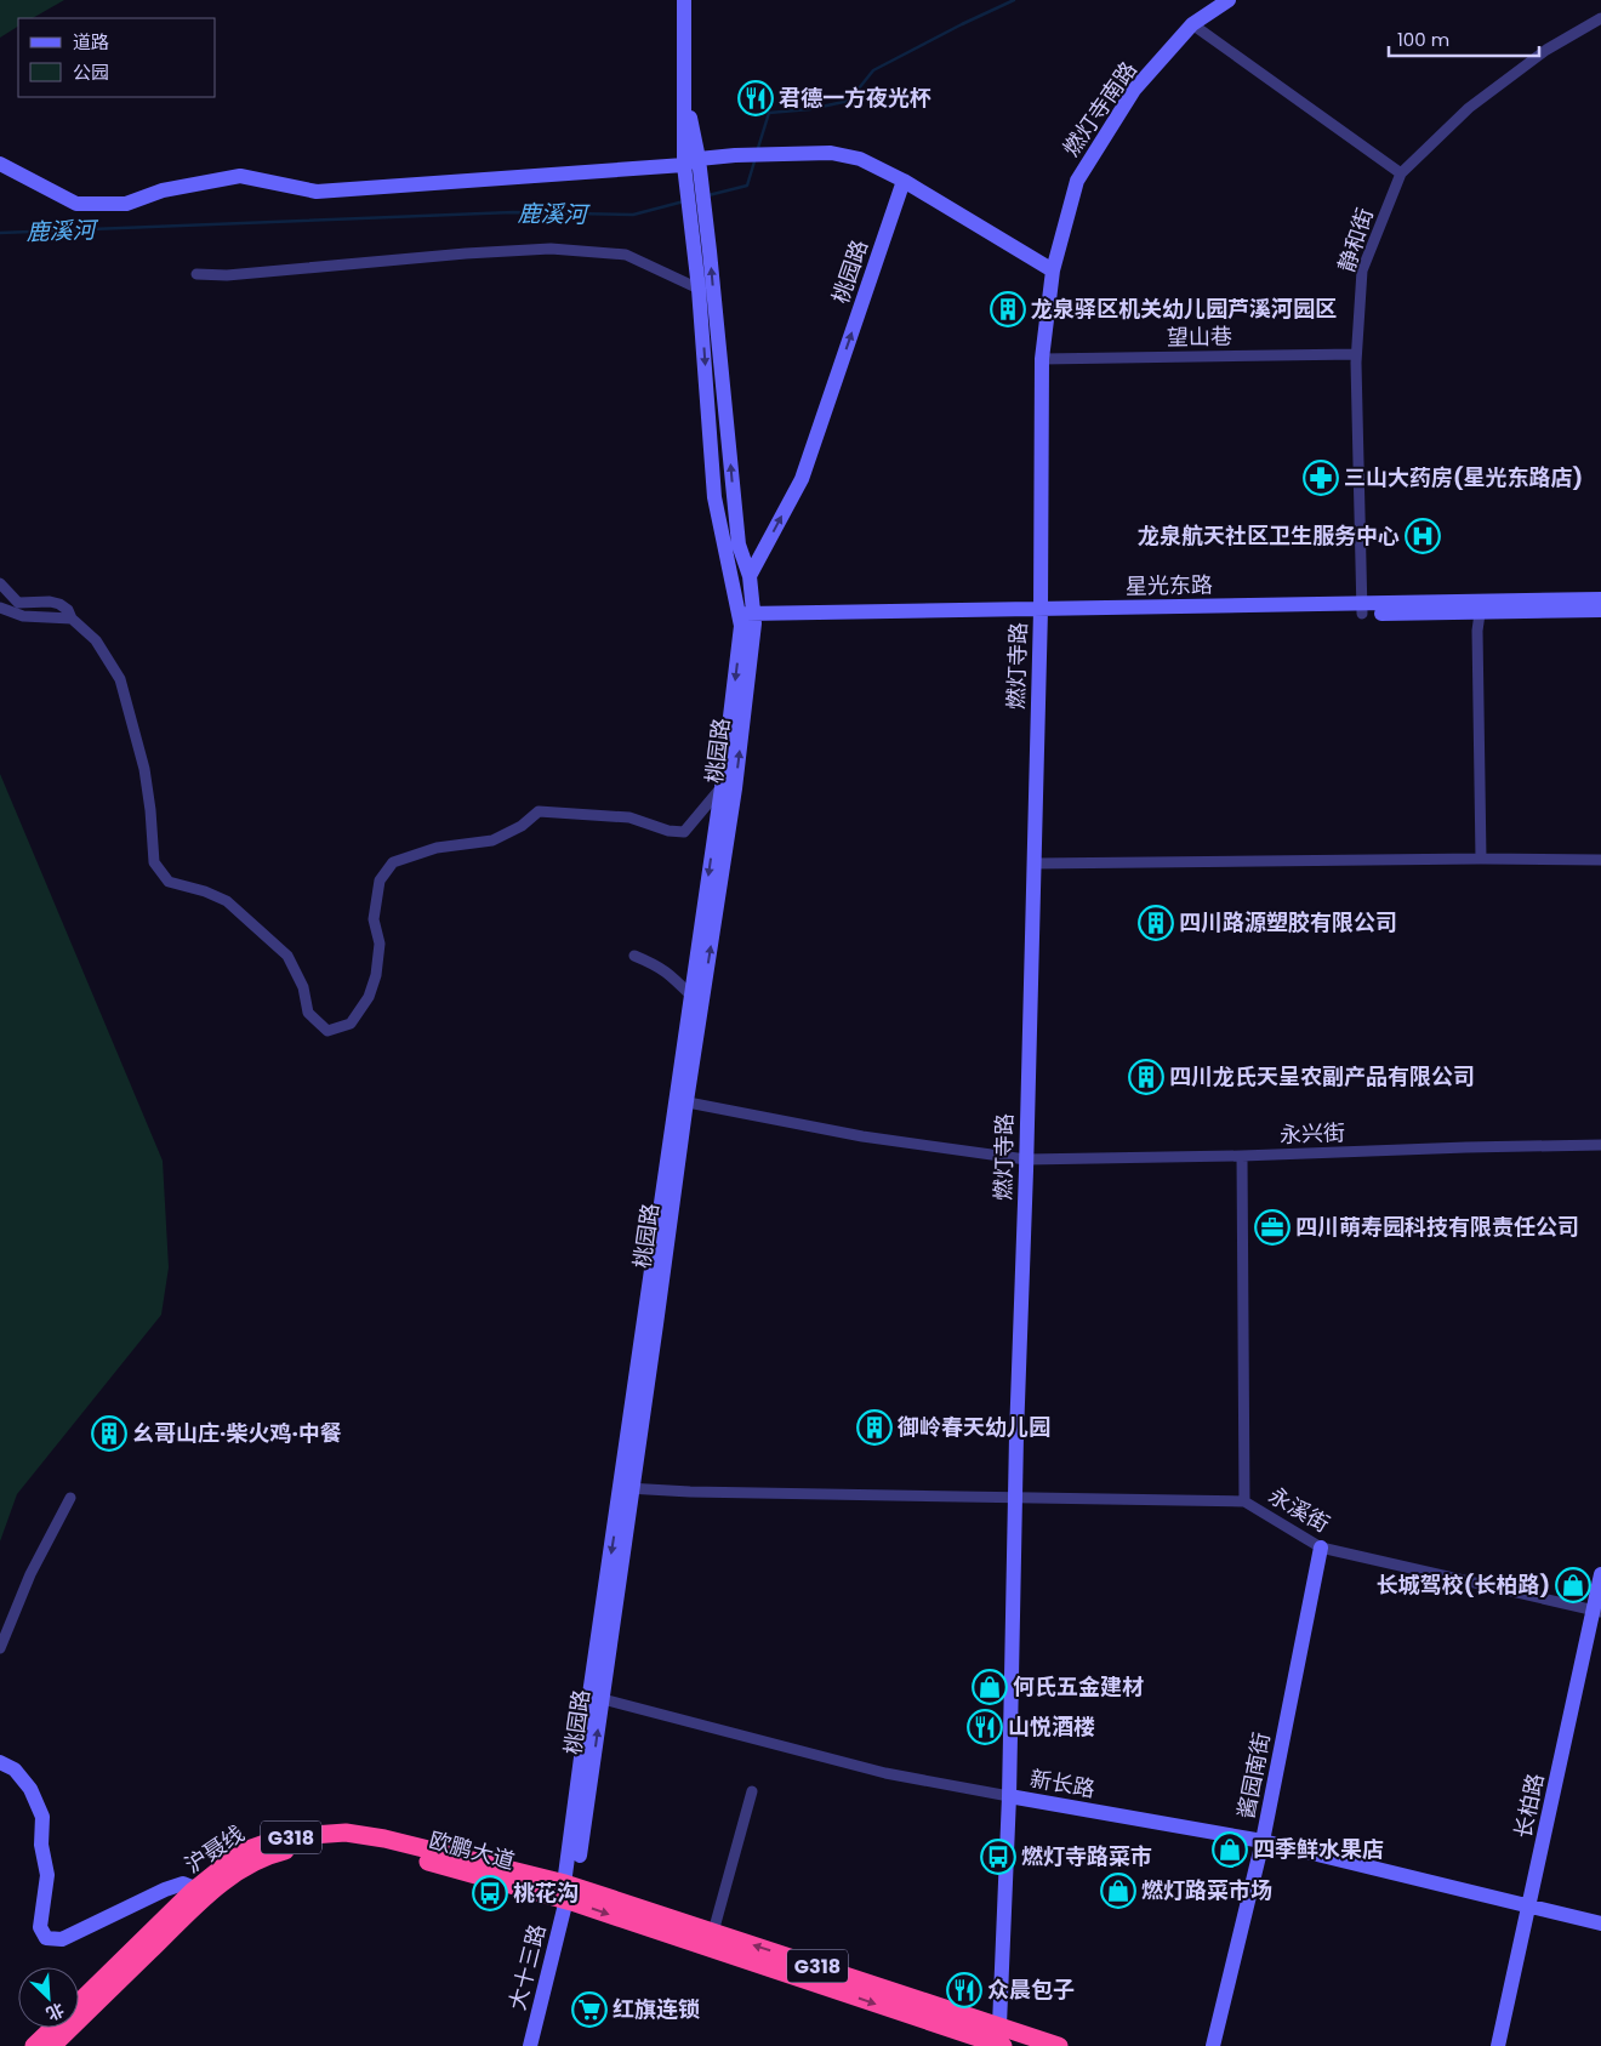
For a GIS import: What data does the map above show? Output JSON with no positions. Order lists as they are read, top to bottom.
{
  "streets": {
    "highway": ["G318", "沪聂线", "欧鹏大道"],
    "street": [
      "燃灯寺南路",
      "静和街",
      "桃园路",
      "望山巷",
      "星光东路",
      "燃灯寺路",
      "永兴街",
      "永溪街",
      "酱园南街",
      "新长路",
      "长柏路",
      "大十三路"
    ]
  },
  "crossings": [
    ["燃灯寺南路", "燃灯寺路"],
    ["静和街", "望山巷"],
    ["静和街", "星光东路"],
    ["桃园路", "星光东路"],
    ["桃园路", "永兴街"],
    ["桃园路", "永溪街"],
    ["桃园路", "新长路"],
    ["桃园路", "沪聂线"],
    ["桃园路", "欧鹏大道"],
    ["桃园路", "大十三路"],
    ["望山巷", "燃灯寺路"],
    ["星光东路", "燃灯寺路"],
    ["燃灯寺路", "永兴街"],
    ["燃灯寺路", "永溪街"],
    ["燃灯寺路", "新长路"],
    ["燃灯寺路", "欧鹏大道"],
    ["永溪街", "酱园南街"],
    ["永溪街", "长柏路"],
    ["酱园南街", "新长路"],
    ["新长路", "长柏路"],
    ["沪聂线", "欧鹏大道"],
    ["沪聂线", "大十三路"],
    ["欧鹏大道", "大十三路"]
  ],
  "water": ["鹿溪河"],
  "places": {
    "restaurant": ["君德一方夜光杯", "山悦酒楼", "众晨包子"],
    "building": [
      "龙泉驿区机关幼儿园芦溪河园区",
      "四川路源塑胶有限公司",
      "四川龙氏天呈农副产品有限公司",
      "御岭春天幼儿园",
      "幺哥山庄·柴火鸡·中餐"
    ],
    "pharmacy": ["三山大药房(星光东路店)"],
    "hospital": ["龙泉航天社区卫生服务中心"],
    "office": ["四川萌寿园科技有限责任公司"],
    "shop": [
      "长城驾校(长柏路)",
      "何氏五金建材",
      "四季鲜水果店",
      "燃灯路菜市场"
    ],
    "bus stop": ["燃灯寺路菜市", "桃花沟"],
    "supermarket": ["红旗连锁"]
  },
  "legend": ["道路", "公园"],
  "scale_bar": "100 m",
  "north": "bottom right"
}
